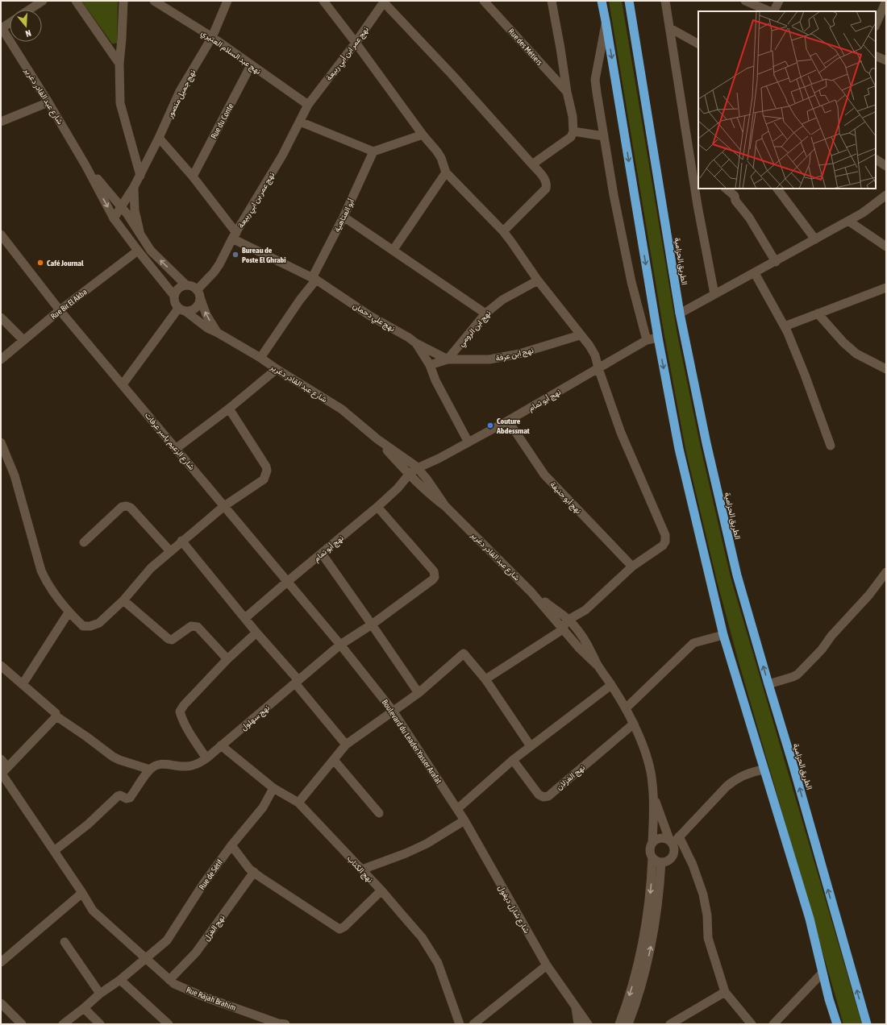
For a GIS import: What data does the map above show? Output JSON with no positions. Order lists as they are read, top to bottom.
{
  "streets": {
    "highway": ["الطريق الحزامية"],
    "street": [
      "Rue des Métiers",
      "نهج عبد السلام العتيري",
      "نهج عمر ابن أبي ربيعة",
      "نهج جميل منصور",
      "شارع عبد القادر دغرير",
      "Rue du Conte",
      "نهج عمر بن ابي ربيعة",
      "أبو العتاهية",
      "Rue Bir El Akba",
      "نهج علي دحمان",
      "نهج ابن الرومي",
      "نهج ابن عرفة",
      "نهج أبو تمام",
      "شارع الزعيم ياسر عرفات",
      "نهج أبو حنيفة",
      "نهج سهلول",
      "Boulevard du Leader Yasser Arafat",
      "نهج الغزلان",
      "نهج الكتاب",
      "Rue de Sétif",
      "شارع شارل ديغول",
      "نهج الغزل",
      "Rue Rajah Brahim"
    ]
  },
  "crossings": [
    ["نهج عبد السلام العتيري", "نهج عمر ابن أبي ربيعة"],
    ["نهج عبد السلام العتيري", "نهج جميل منصور"],
    ["نهج عبد السلام العتيري", "Rue du Conte"],
    ["نهج عبد السلام العتيري", "نهج عمر بن ابي ربيعة"],
    ["نهج عمر ابن أبي ربيعة", "نهج عمر بن ابي ربيعة"],
    ["نهج جميل منصور", "شارع عبد القادر دغرير"],
    ["نهج جميل منصور", "نهج علي دحمان"],
    ["شارع عبد القادر دغرير", "نهج عمر بن ابي ربيعة"],
    ["شارع عبد القادر دغرير", "أبو العتاهية"],
    ["شارع عبد القادر دغرير", "Rue Bir El Akba"],
    ["شارع عبد القادر دغرير", "نهج أبو تمام"],
    ["شارع عبد القادر دغرير", "نهج الغزلان"],
    ["Rue du Conte", "نهج علي دحمان"],
    ["نهج عمر بن ابي ربيعة", "نهج علي دحمان"],
    ["أبو العتاهية", "نهج علي دحمان"],
    ["Rue Bir El Akba", "شارع الزعيم ياسر عرفات"],
    ["نهج علي دحمان", "نهج أبو تمام"],
    ["نهج ابن الرومي", "نهج ابن عرفة"],
    ["نهج أبو تمام", "شارع الزعيم ياسر عرفات"],
    ["نهج أبو تمام", "نهج أبو حنيفة"],
    ["نهج أبو تمام", "نهج سهلول"],
    ["شارع الزعيم ياسر عرفات", "نهج سهلول"],
    ["شارع الزعيم ياسر عرفات", "Boulevard du Leader Yasser Arafat"],
    ["نهج سهلول", "Boulevard du Leader Yasser Arafat"],
    ["نهج سهلول", "نهج الكتاب"],
    ["Boulevard du Leader Yasser Arafat", "شارع شارل ديغول"],
    ["نهج الكتاب", "Rue de Sétif"],
    ["Rue de Sétif", "Rue Rajah Brahim"],
    ["نهج الغزل", "Rue Rajah Brahim"]
  ],
  "places": ["Bureau de Poste El Ghrabi", "Café Journal", "Couture Abdessmat"],
  "north": "bottom"
}
